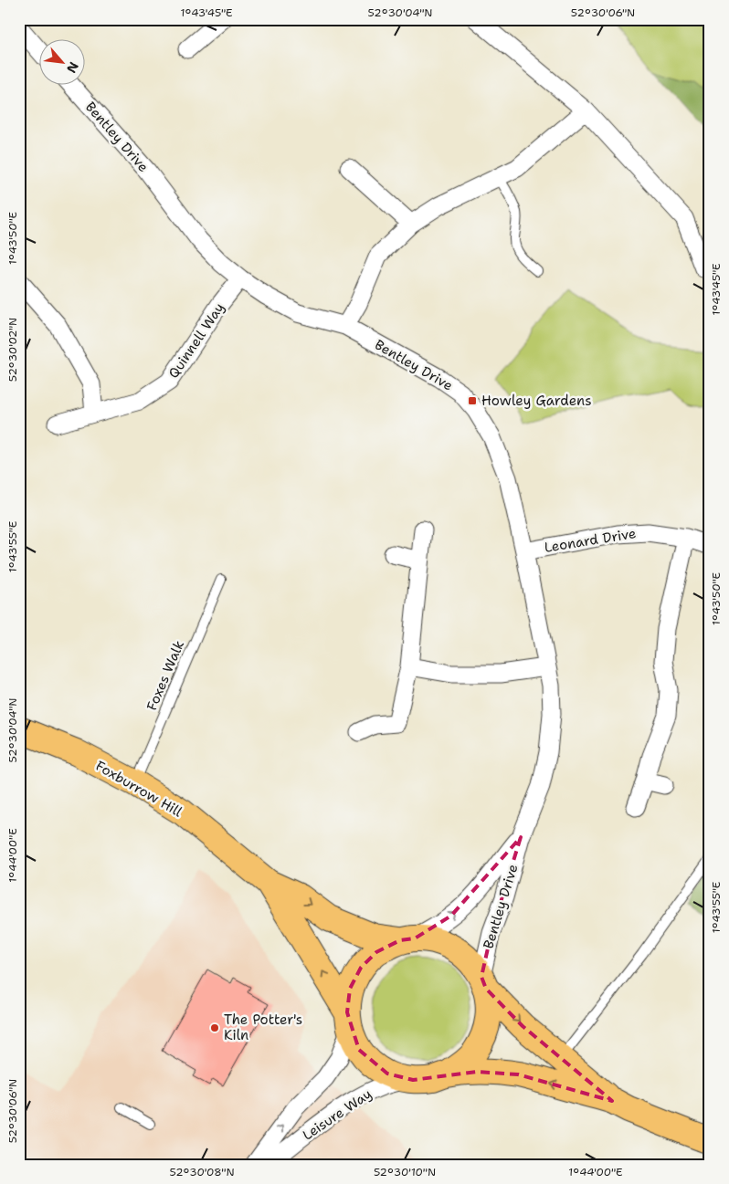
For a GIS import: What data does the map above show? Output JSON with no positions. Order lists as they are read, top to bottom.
{
  "streets": {
    "highway": ["Foxburrow Hill"],
    "street": [
      "Bentley Drive",
      "Quinnell Way",
      "Leonard Drive",
      "Leisure Way"
    ],
    "lane": ["Foxes Walk"]
  },
  "crossings": [
    ["Bentley Drive", "Quinnell Way"],
    ["Bentley Drive", "Leonard Drive"],
    ["Bentley Drive", "Foxburrow Hill"],
    ["Bentley Drive", "Leisure Way"],
    ["Foxes Walk", "Foxburrow Hill"],
    ["Foxburrow Hill", "Leisure Way"]
  ],
  "one_way": ["Leisure Way"],
  "places": {
    "transit": ["Howley Gardens"],
    "other": ["The Potter's Kiln"]
  },
  "north": "bottom right",
  "coordinates": [
    "1°43'45\"E",
    "52°30'04\"N",
    "52°30'06\"N",
    "1°43'50\"E",
    "52°30'02\"N",
    "1°43'55\"E",
    "1°44'00\"E",
    "52°30'08\"N",
    "52°30'10\"N"
  ]
}
